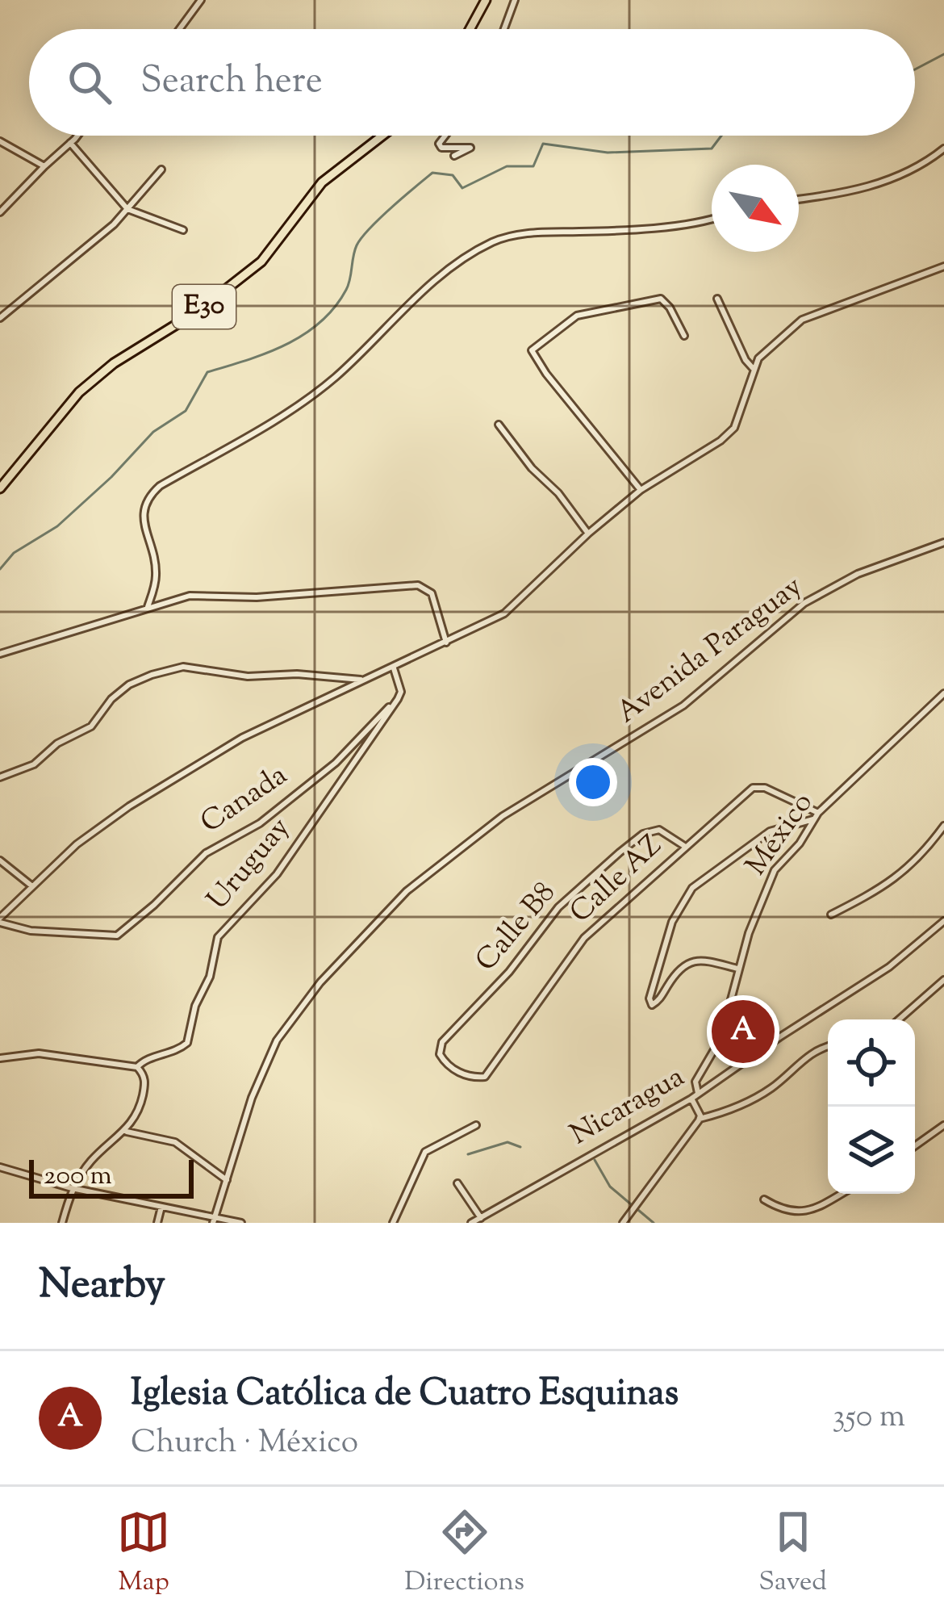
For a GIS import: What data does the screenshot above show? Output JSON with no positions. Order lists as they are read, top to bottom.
{
  "streets": {
    "main road": ["E30"],
    "street": [
      "Avenida Paraguay",
      "Canada",
      "México",
      "Uruguay",
      "Calle AZ",
      "Calle B8",
      "Nicaragua"
    ]
  },
  "crossings": [
    ["Canada", "Uruguay"],
    ["México", "Calle AZ"],
    ["México", "Nicaragua"],
    ["Calle AZ", "Calle B8"]
  ],
  "scale_bar": "200 m",
  "north": "bottom right",
  "page": {
    "search": "Search here",
    "pins": "A",
    "scale": "200 m",
    "heading": "Nearby",
    "list": [
      {
        "mark": "A",
        "name": "Iglesia Católica de Cuatro Esquinas",
        "note": "Church · México",
        "value": "350 m"
      }
    ],
    "nav": ["Map", "Directions", "Saved"]
  }
}
